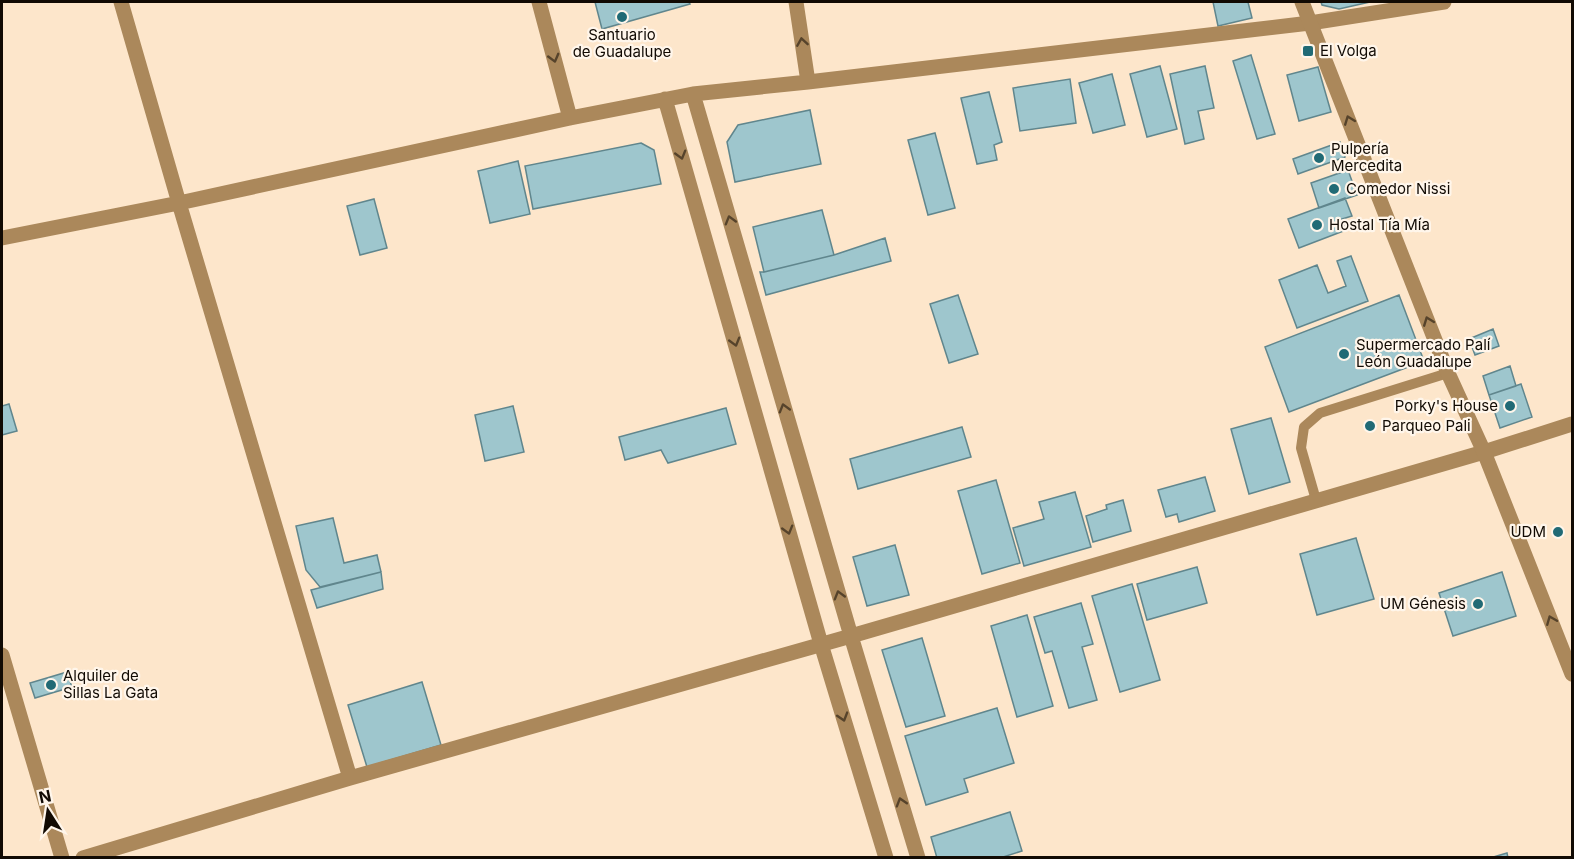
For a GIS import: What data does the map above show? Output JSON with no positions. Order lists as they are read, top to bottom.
{
  "places": {
    "other": [
      "Santuario de Guadalupe",
      "Pulpería Mercedita",
      "Comedor Nissi",
      "Hostal Tía Mía",
      "Supermercado Palí León Guadalupe",
      "Porky's House",
      "Parqueo Pali",
      "UDM",
      "UM Génesis",
      "Alquiler de Sillas La Gata"
    ],
    "transit": ["El Volga"]
  },
  "north": "top"
}
